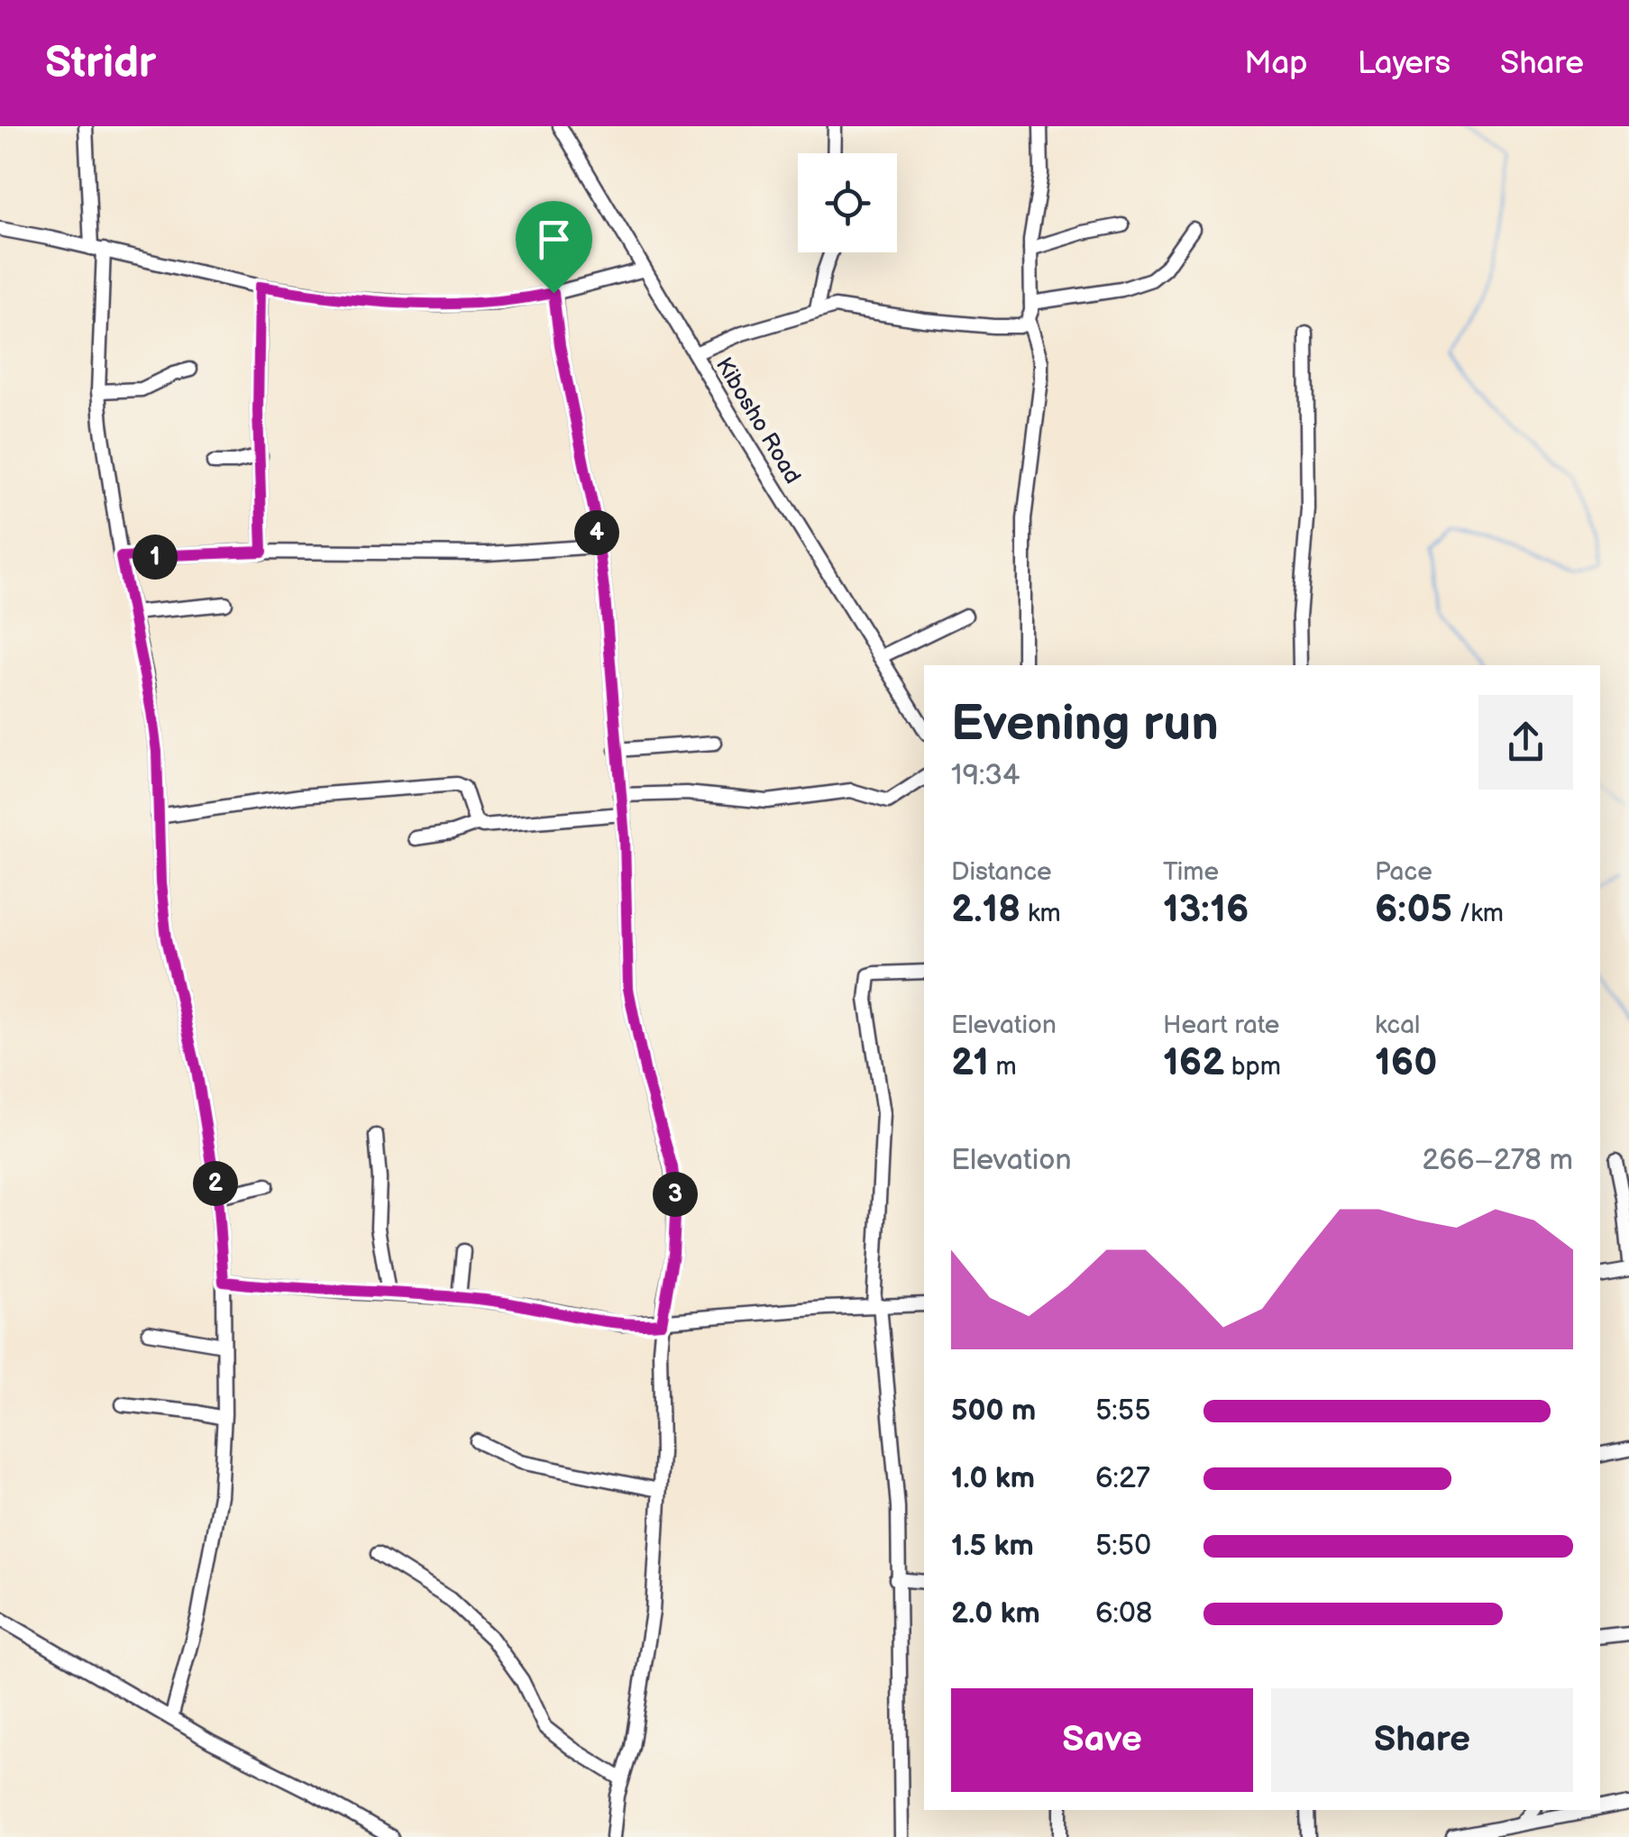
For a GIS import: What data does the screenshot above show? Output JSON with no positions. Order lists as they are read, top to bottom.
{
  "streets": {
    "street": ["Kibosho Road"]
  },
  "page": {
    "header": "Stridr",
    "nav": ["Map", "Layers", "Share"],
    "pins": [
      "4",
      "1",
      "2",
      "3"
    ],
    "heading": ["Evening run", "19:34"],
    "stats": [
      ["Distance", "2.18 km"],
      ["Time", "13:16"],
      ["Pace", "6:05 /km"],
      ["Elevation", "21 m"],
      ["Heart rate", "162 bpm"],
      ["kcal", "160"]
    ],
    "chart": ["Elevation", "266–278 m"],
    "list": [
      {
        "name": "500 m",
        "note": "5:55"
      },
      {
        "name": "1.0 km",
        "note": "6:27"
      },
      {
        "name": "1.5 km",
        "note": "5:50"
      },
      {
        "name": "2.0 km",
        "note": "6:08"
      }
    ],
    "buttons": ["Save", "Share"]
  }
}
